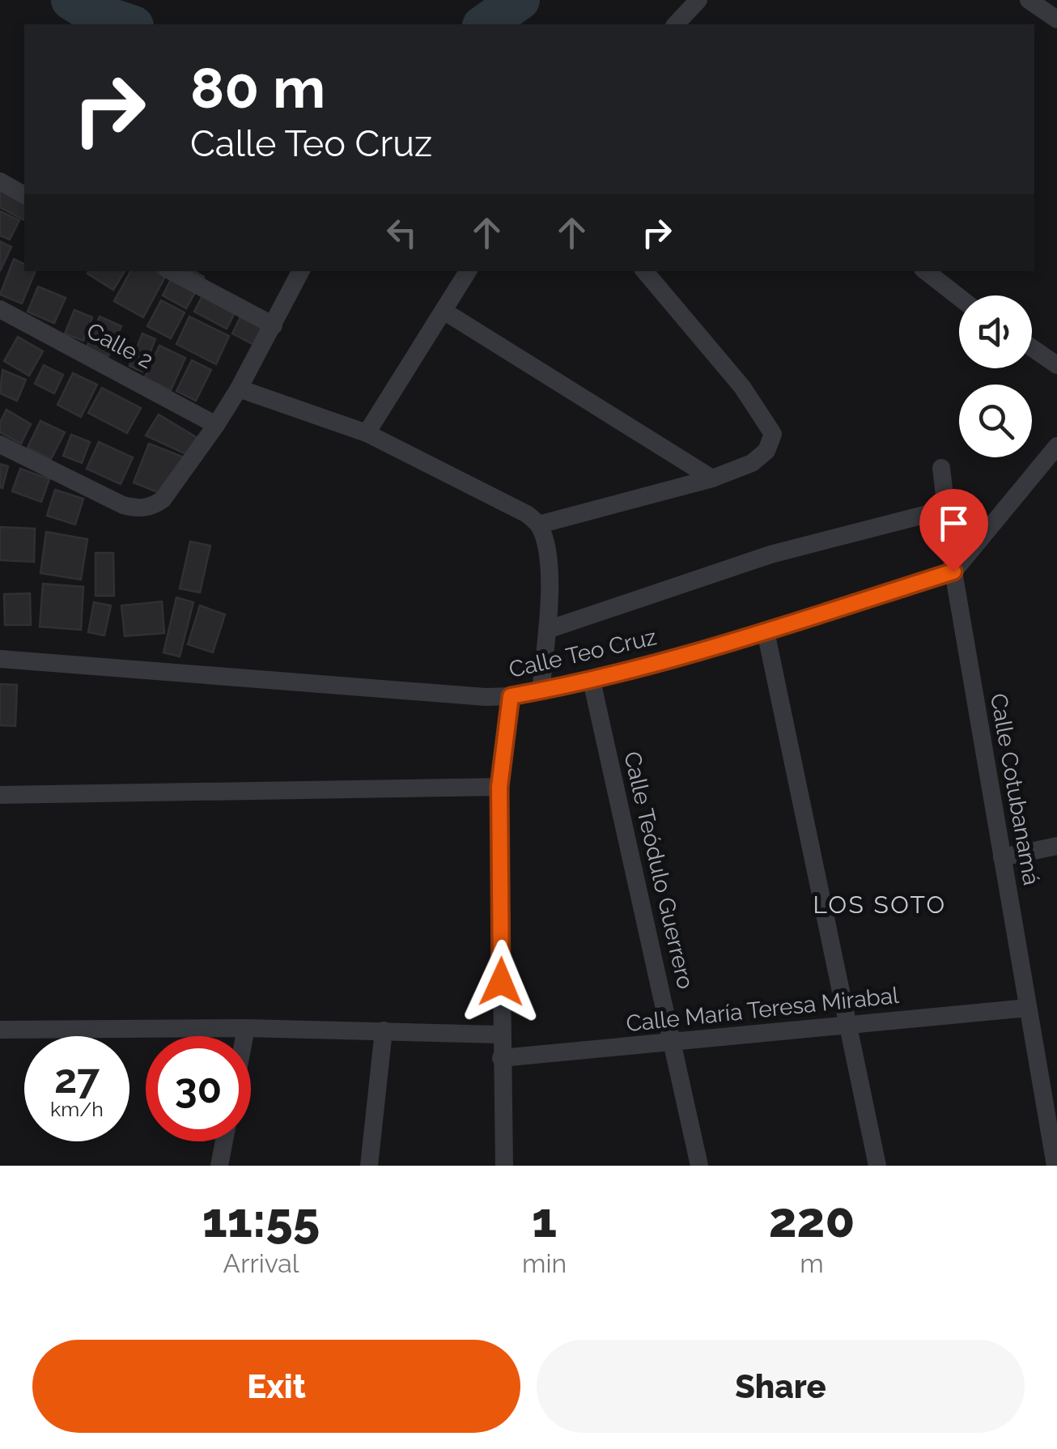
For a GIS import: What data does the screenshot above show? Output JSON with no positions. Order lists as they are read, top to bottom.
{
  "streets": {
    "street": [
      "Calle 2",
      "Calle Teo Cruz",
      "Calle Cotubanamá",
      "Calle Teódulo Guerrero",
      "Calle María Teresa Mirabal"
    ]
  },
  "crossings": [
    ["Calle Teo Cruz", "Calle Cotubanamá"],
    ["Calle Teo Cruz", "Calle Teódulo Guerrero"],
    ["Calle Cotubanamá", "Calle María Teresa Mirabal"],
    ["Calle Teódulo Guerrero", "Calle María Teresa Mirabal"]
  ],
  "districts": ["LOS SOTO"],
  "page": {
    "turn": ["80 m", "Calle Teo Cruz"],
    "speed": "27 km/h",
    "limit": "30",
    "eta": [
      "11:55",
      "Arrival",
      "1",
      "min",
      "220",
      "m"
    ],
    "buttons": ["Exit", "Share"]
  }
}
